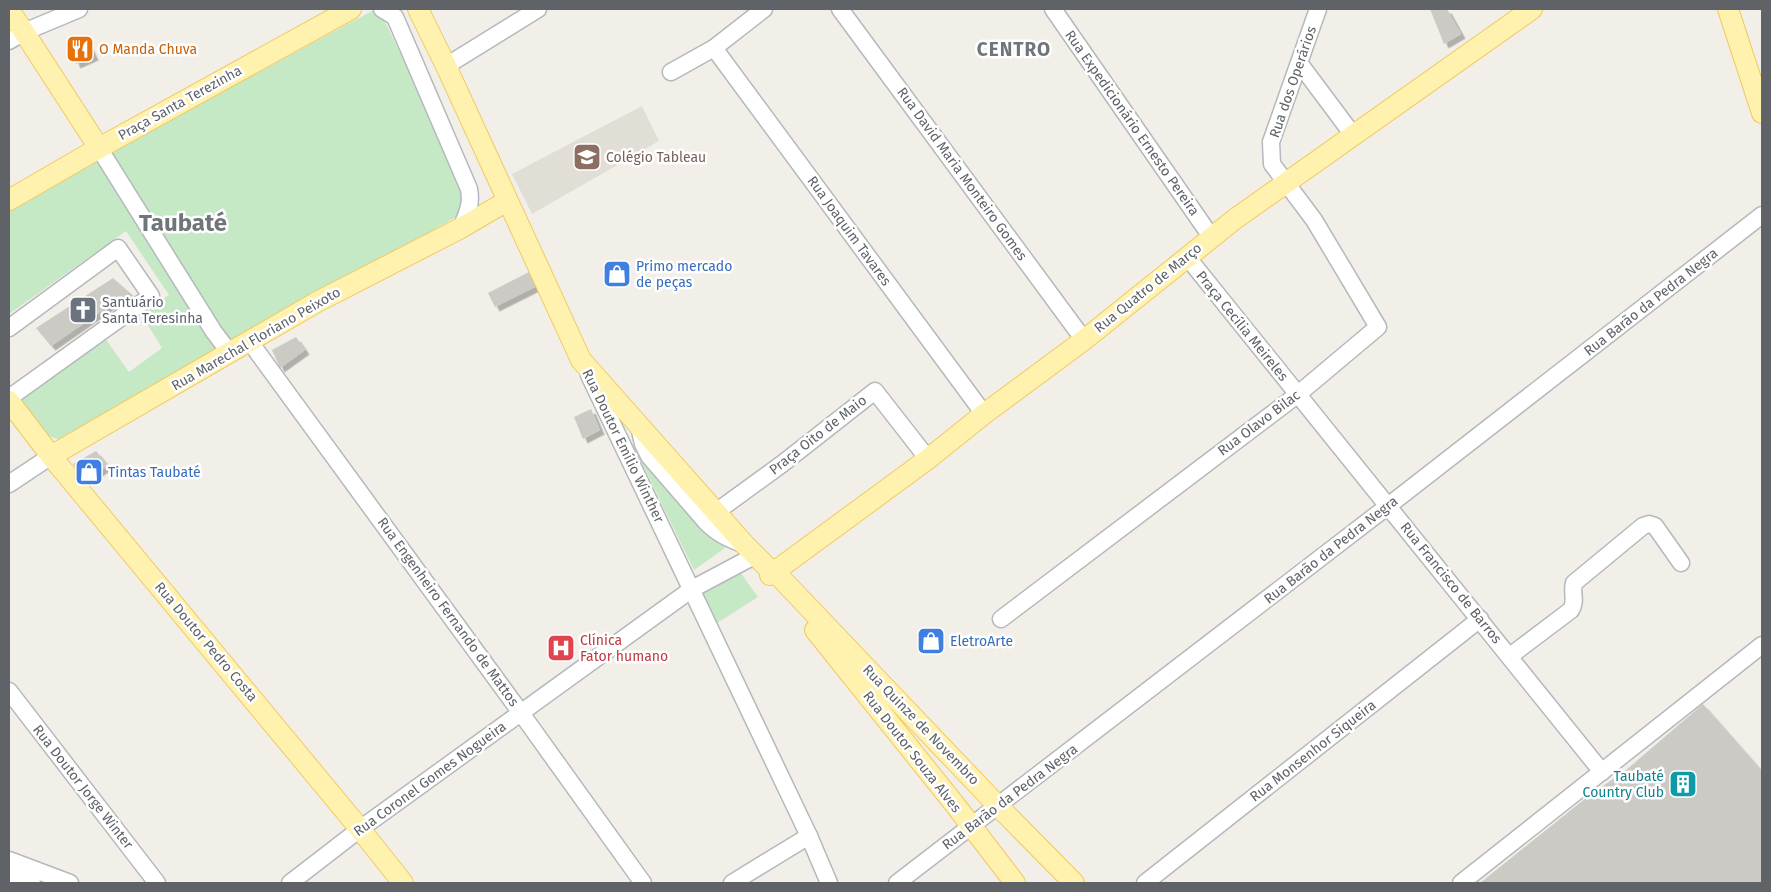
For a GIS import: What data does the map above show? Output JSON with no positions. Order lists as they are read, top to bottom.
{
  "streets": {
    "main road": [
      "Praça Santa Terezinha",
      "Rua Quatro de Março",
      "Rua Marechal Floriano Peixoto",
      "Rua Doutor Emílio Winther",
      "Rua Doutor Pedro Costa",
      "Rua Quinze de Novembro",
      "Rua Doutor Souza Alves"
    ],
    "street": [
      "Rua dos Operários",
      "Rua Expedicionário Ernesto Pereira",
      "Rua David Maria Monteiro Gomes",
      "Rua Joaquim Tavares",
      "Rua Barão da Pedra Negra",
      "Praça Cecília Meireles",
      "Rua Olavo Bilac",
      "Praça Oito de Maio",
      "Rua Francisco de Barros",
      "Rua Engenheiro Fernando de Mattos",
      "Rua Monsenhor Siqueira",
      "Rua Coronel Gomes Nogueira",
      "Rua Doutor Jorge Winter"
    ]
  },
  "crossings": [
    ["Rua dos Operários", "Rua Quatro de Março"],
    ["Rua dos Operários", "Rua Olavo Bilac"],
    ["Rua Expedicionário Ernesto Pereira", "Rua Quatro de Março"],
    ["Rua David Maria Monteiro Gomes", "Rua Quatro de Março"],
    ["Rua Joaquim Tavares", "Rua Quatro de Março"],
    ["Rua Quatro de Março", "Praça Cecília Meireles"],
    ["Rua Quatro de Março", "Rua Olavo Bilac"],
    ["Rua Quatro de Março", "Praça Oito de Maio"],
    ["Rua Quatro de Março", "Rua Doutor Emílio Winther"],
    ["Rua Quatro de Março", "Rua Quinze de Novembro"],
    ["Rua Quatro de Março", "Rua Doutor Souza Alves"],
    ["Rua Quatro de Março", "Rua Coronel Gomes Nogueira"],
    ["Rua Barão da Pedra Negra", "Rua Francisco de Barros"],
    ["Rua Barão da Pedra Negra", "Rua Quinze de Novembro"],
    ["Rua Barão da Pedra Negra", "Rua Doutor Souza Alves"],
    ["Praça Cecília Meireles", "Rua Olavo Bilac"],
    ["Praça Cecília Meireles", "Rua Francisco de Barros"],
    ["Rua Marechal Floriano Peixoto", "Rua Doutor Emílio Winther"],
    ["Rua Marechal Floriano Peixoto", "Rua Engenheiro Fernando de Mattos"],
    ["Rua Marechal Floriano Peixoto", "Rua Doutor Pedro Costa"],
    ["Rua Olavo Bilac", "Rua Francisco de Barros"],
    ["Praça Oito de Maio", "Rua Quinze de Novembro"],
    ["Rua Doutor Emílio Winther", "Rua Quinze de Novembro"],
    ["Rua Doutor Emílio Winther", "Rua Coronel Gomes Nogueira"],
    ["Rua Francisco de Barros", "Rua Monsenhor Siqueira"],
    ["Rua Engenheiro Fernando de Mattos", "Rua Coronel Gomes Nogueira"],
    ["Rua Doutor Pedro Costa", "Rua Coronel Gomes Nogueira"],
    ["Rua Quinze de Novembro", "Rua Doutor Souza Alves"]
  ],
  "districts": ["CENTRO", "Taubaté"],
  "places": {
    "restaurant": ["O Manda Chuva"],
    "school or university": ["Colégio Tableau"],
    "shop": ["Primo mercado de peças", "Tintas Taubaté", "EletroArte"],
    "church": ["Santuário Santa Teresinha"],
    "hospital": ["Clínica Fator humano"],
    "building": ["Taubaté Country Club"]
  }
}
